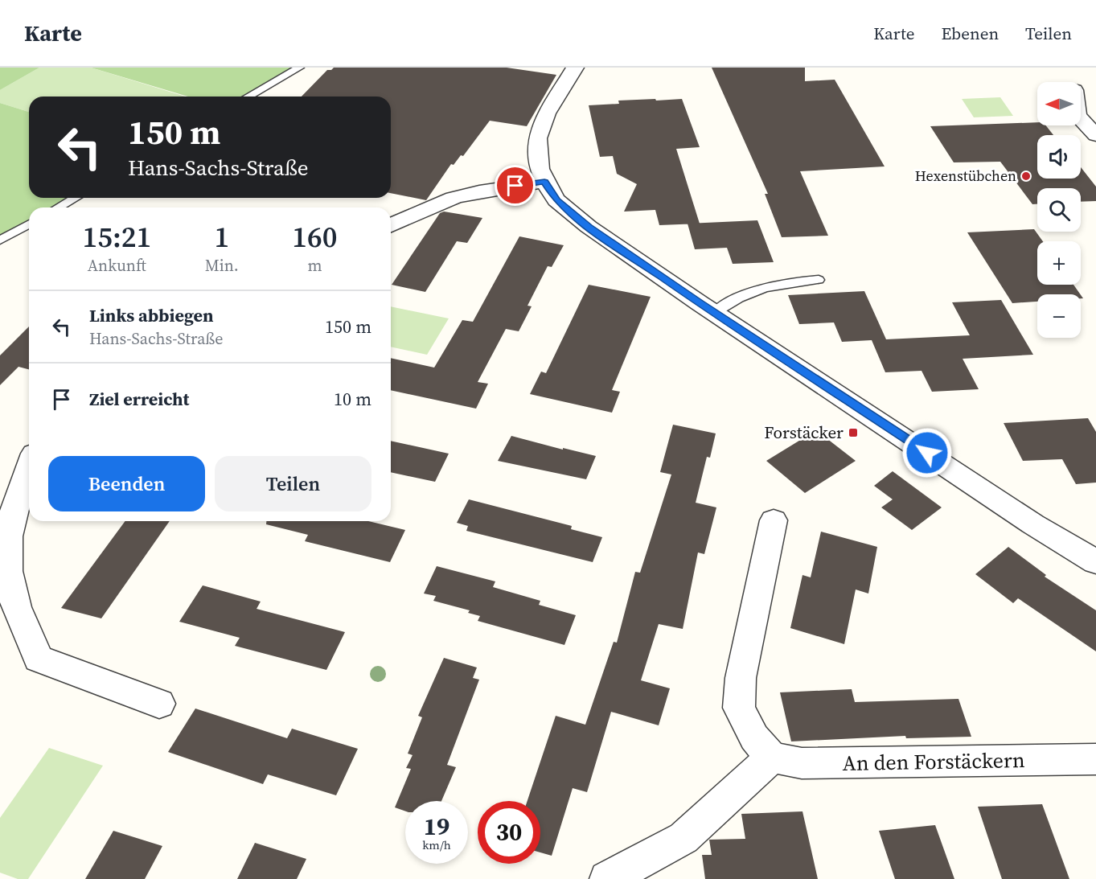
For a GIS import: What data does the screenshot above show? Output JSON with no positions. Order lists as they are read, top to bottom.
{
  "streets": {
    "street": ["An den Forstäckern"]
  },
  "places": {
    "other": ["Hexenstübchen"],
    "transit": ["Forstäcker"]
  },
  "north": "left",
  "page": {
    "header": "Karte",
    "nav": ["Karte", "Ebenen", "Teilen"],
    "map_buttons": ["+", "−"],
    "turn": ["150 m", "Hans-Sachs-Straße"],
    "eta": [
      "15:21",
      "Ankunft",
      "1",
      "Min.",
      "160",
      "m"
    ],
    "list": [
      {
        "name": "Links abbiegen",
        "note": "Hans-Sachs-Straße",
        "value": "150 m"
      },
      {
        "name": "Ziel erreicht",
        "value": "10 m"
      }
    ],
    "buttons": ["Beenden", "Teilen"],
    "speed": "19 km/h",
    "limit": "30"
  }
}
